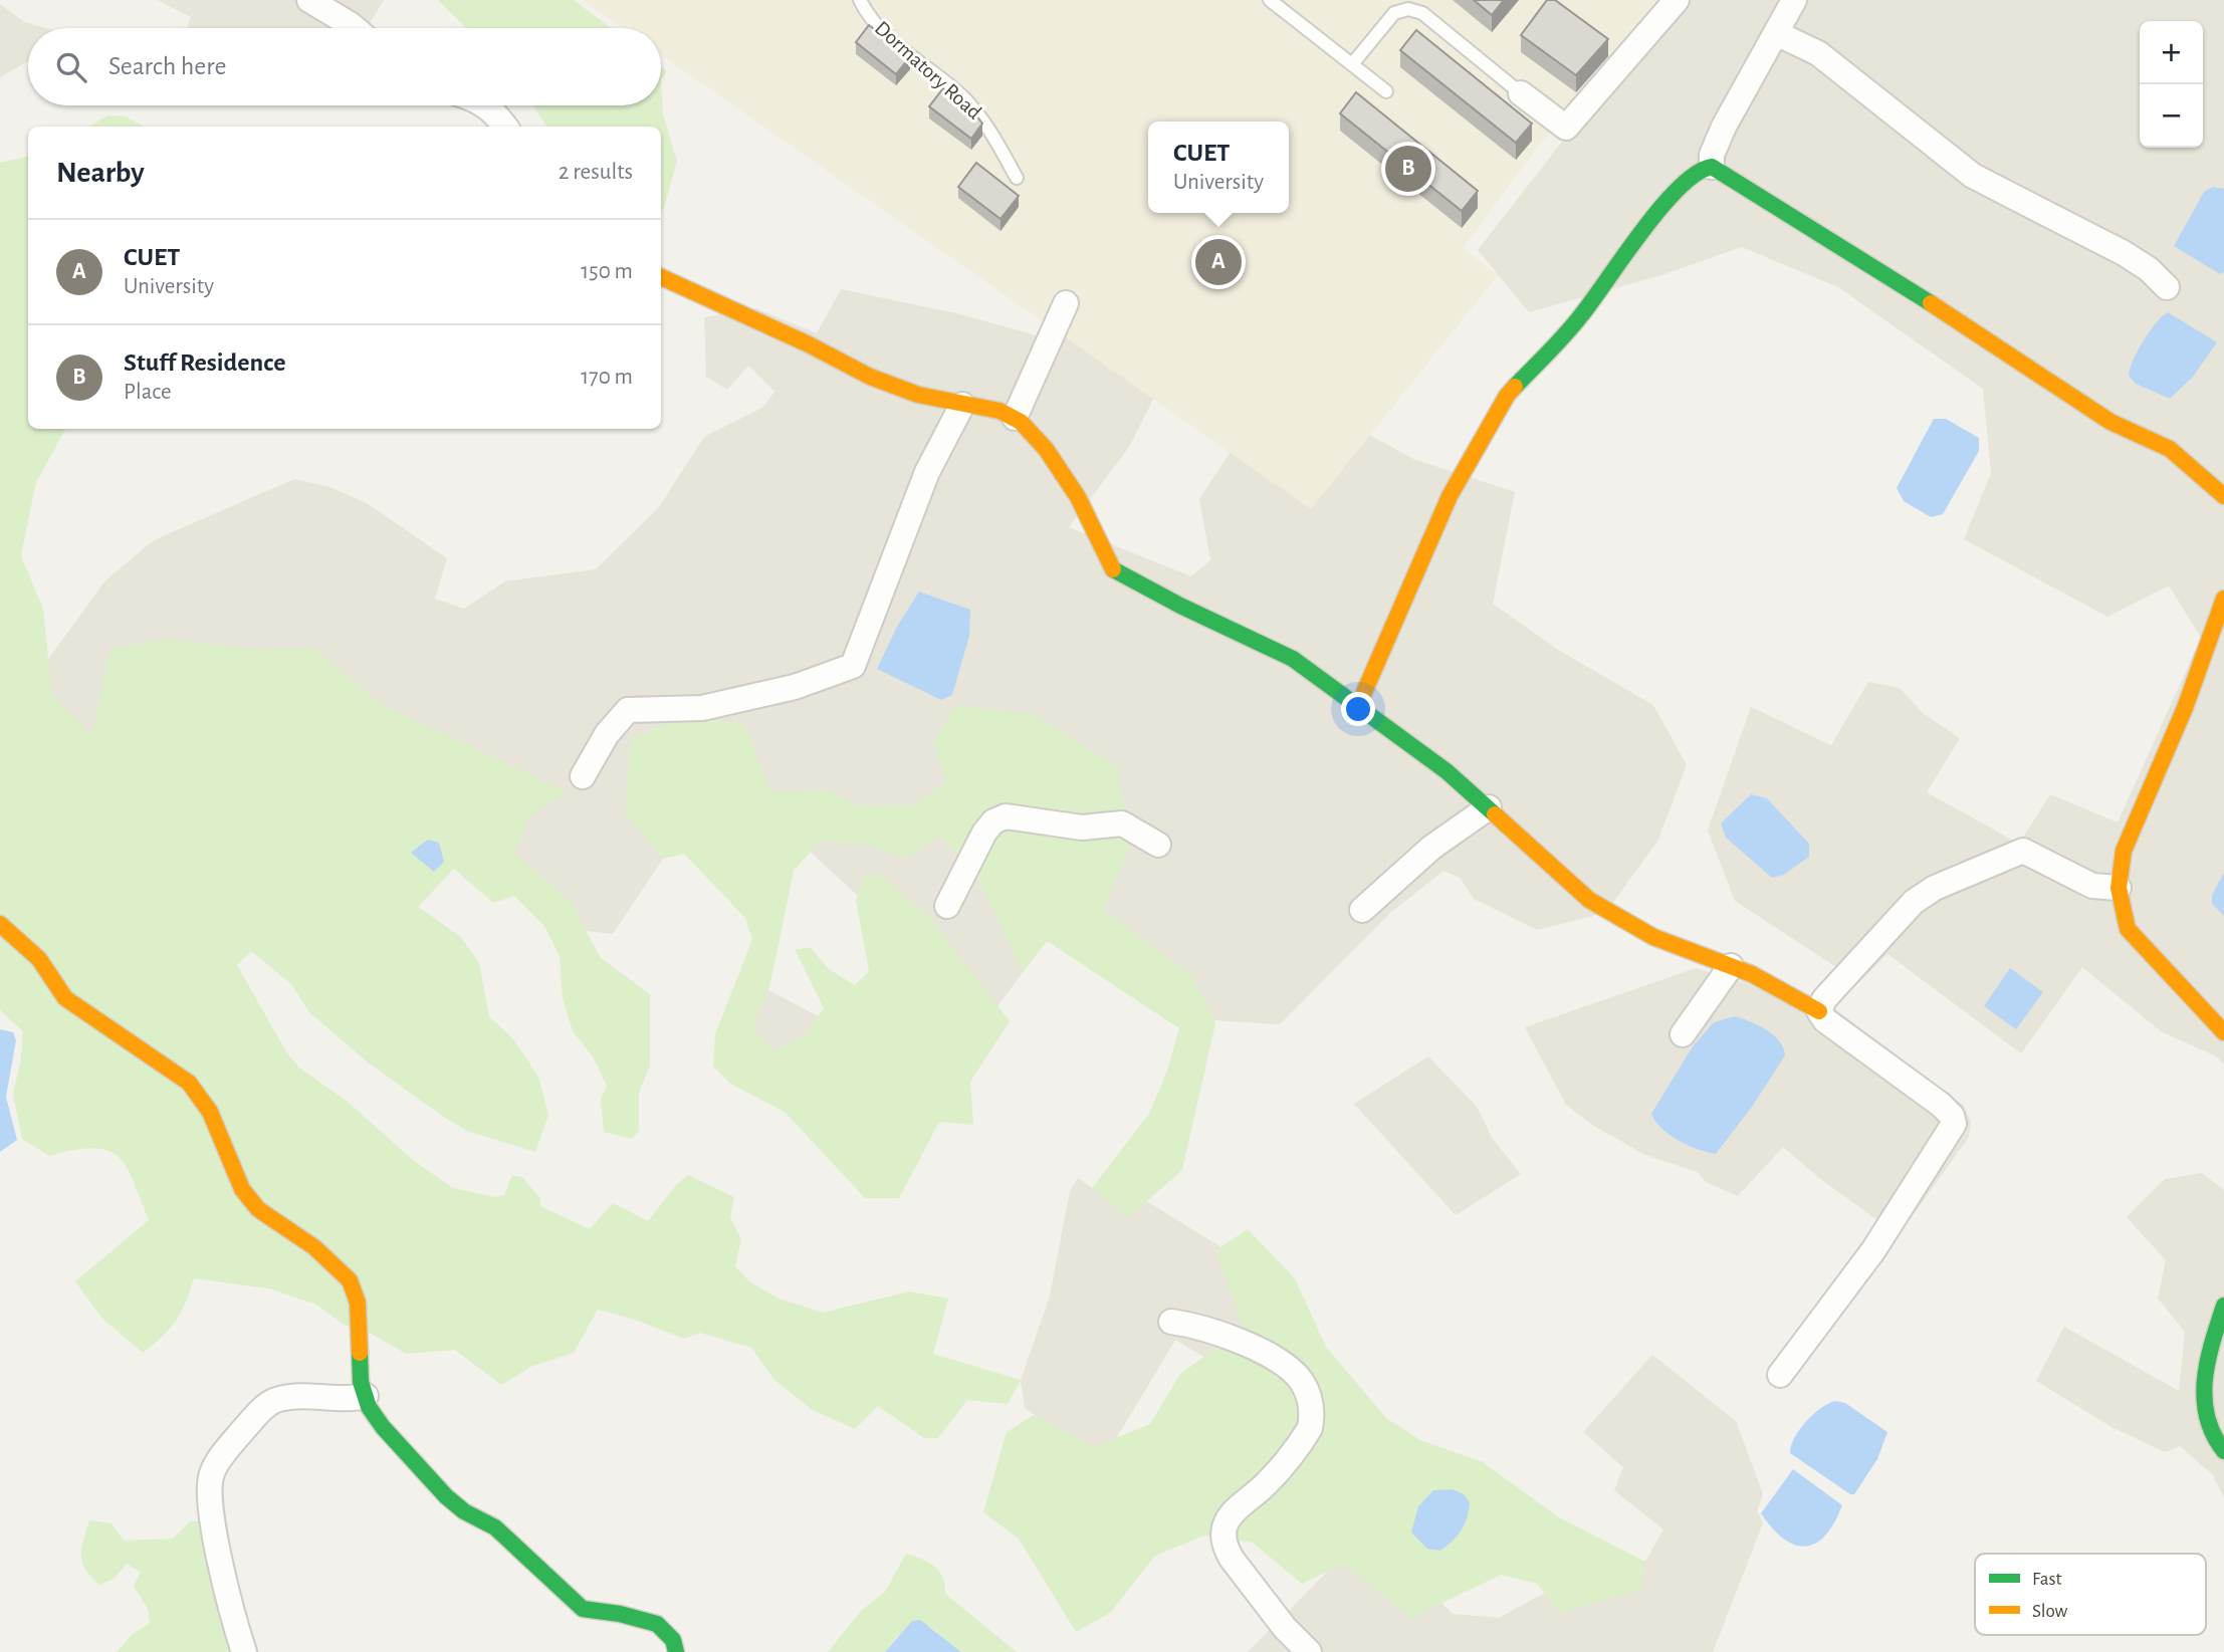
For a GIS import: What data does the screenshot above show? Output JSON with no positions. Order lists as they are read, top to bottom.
{
  "streets": {
    "lane": ["Dormatory Road"]
  },
  "legend": ["Fast", "Slow"],
  "page": {
    "map_buttons": ["+", "−"],
    "search": "Search here",
    "popup": ["CUET", "University"],
    "heading": ["Nearby", "2 results"],
    "pins": ["B", "A"],
    "list": [
      {
        "mark": "A",
        "name": "CUET",
        "note": "University",
        "value": "150 m"
      },
      {
        "mark": "B",
        "name": "Stuff Residence",
        "note": "Place",
        "value": "170 m"
      }
    ]
  }
}
